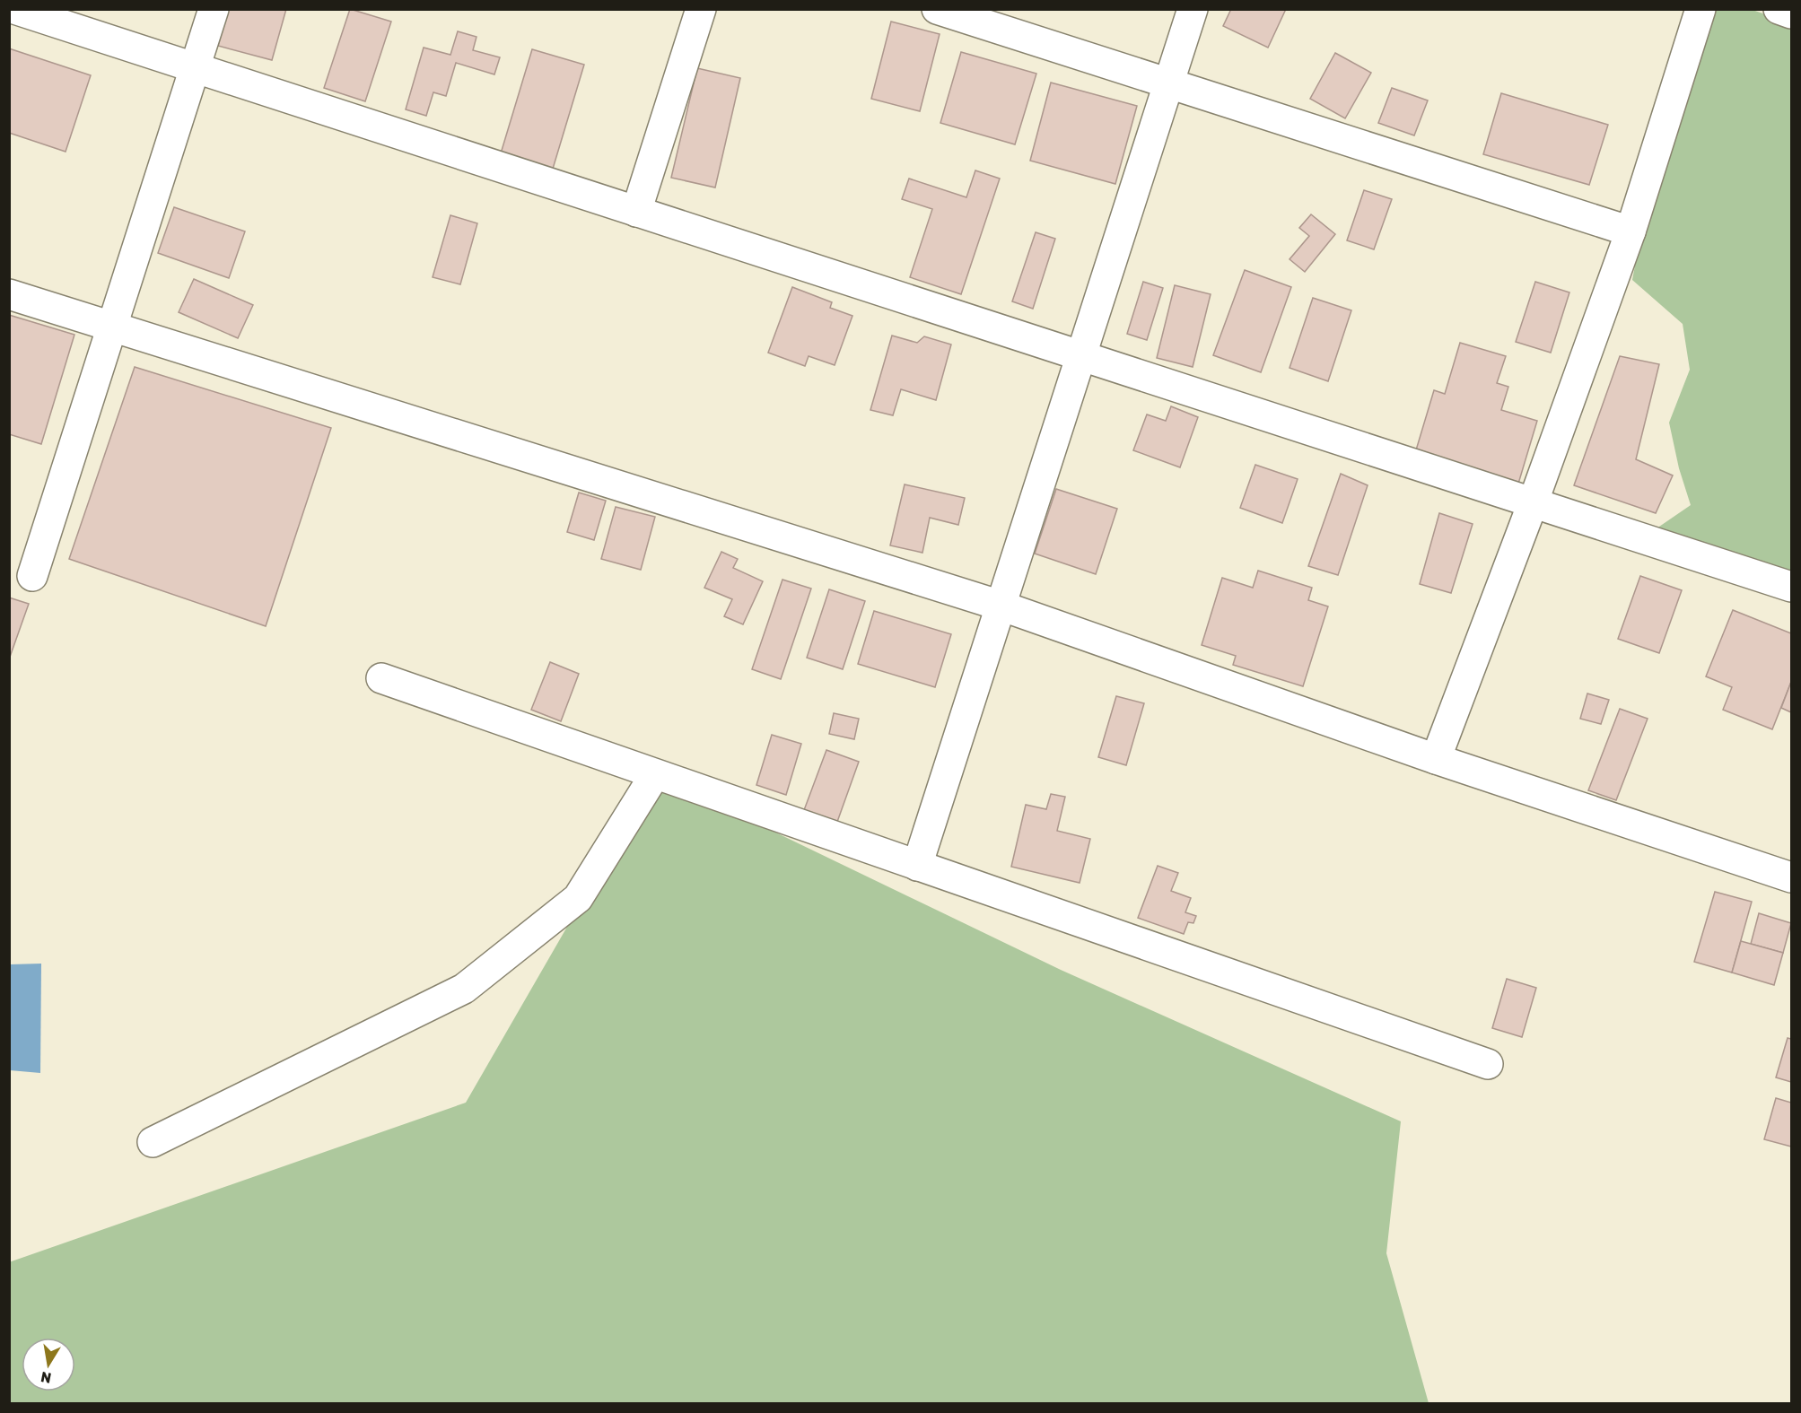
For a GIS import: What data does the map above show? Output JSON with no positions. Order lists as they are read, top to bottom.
{
  "north": "bottom"
}
